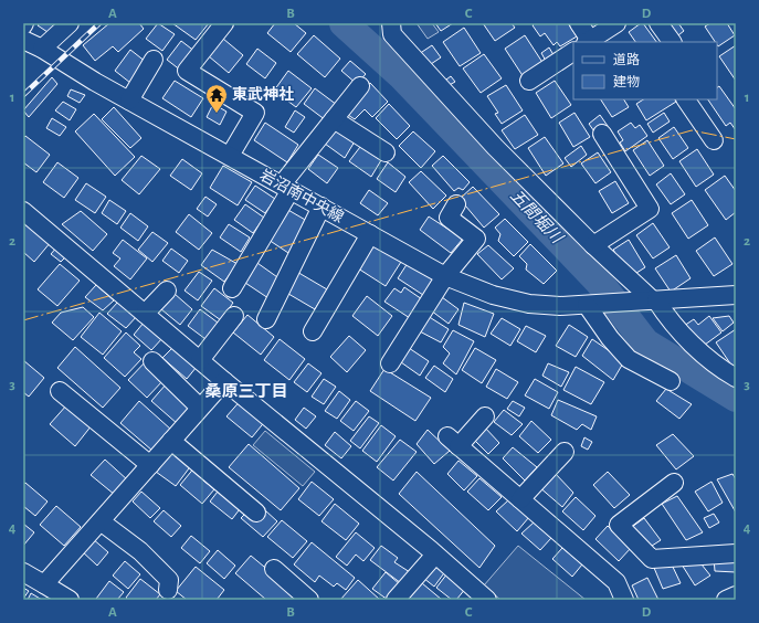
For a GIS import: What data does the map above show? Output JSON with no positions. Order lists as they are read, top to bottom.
{
  "streets": {
    "street": ["岩沼南中央線"]
  },
  "districts": ["桑原三丁目"],
  "water": ["五間堀川"],
  "places": {
    "temple": ["東武神社"]
  },
  "legend": ["道路", "建物"],
  "grid": {
    "columns": [
      "A",
      "B",
      "C",
      "D"
    ],
    "rows": [
      "1",
      "2",
      "3",
      "4"
    ]
  }
}
